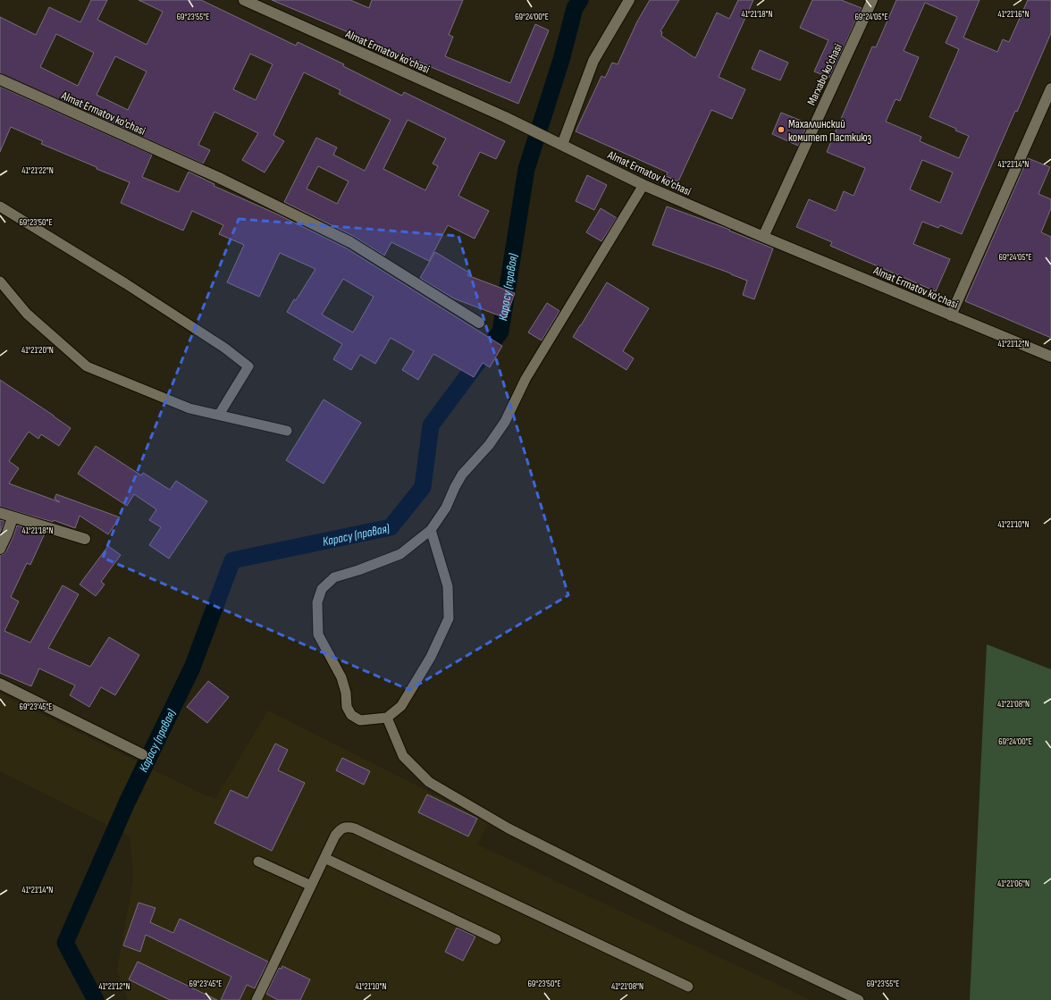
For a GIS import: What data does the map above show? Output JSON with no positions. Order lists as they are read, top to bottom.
{
  "streets": {
    "street": ["Almat Ermatov ko'chasi", "Marxabo ko'chasi"]
  },
  "crossings": [
    ["Almat Ermatov ko'chasi", "Marxabo ko'chasi"]
  ],
  "water": ["Карасу (правая)"],
  "places": ["Махаллинский комитет Пасткиюз"],
  "coordinates": [
    "41°21'18\"N",
    "41°21'16\"N",
    "69°23'55\"E",
    "69°24'00\"E",
    "69°24'05\"E",
    "41°21'14\"N",
    "41°21'22\"N",
    "69°23'50\"E",
    "41°21'12\"N",
    "41°21'20\"N",
    "41°21'10\"N",
    "41°21'08\"N",
    "69°23'45\"E",
    "41°21'06\"N"
  ]
}
